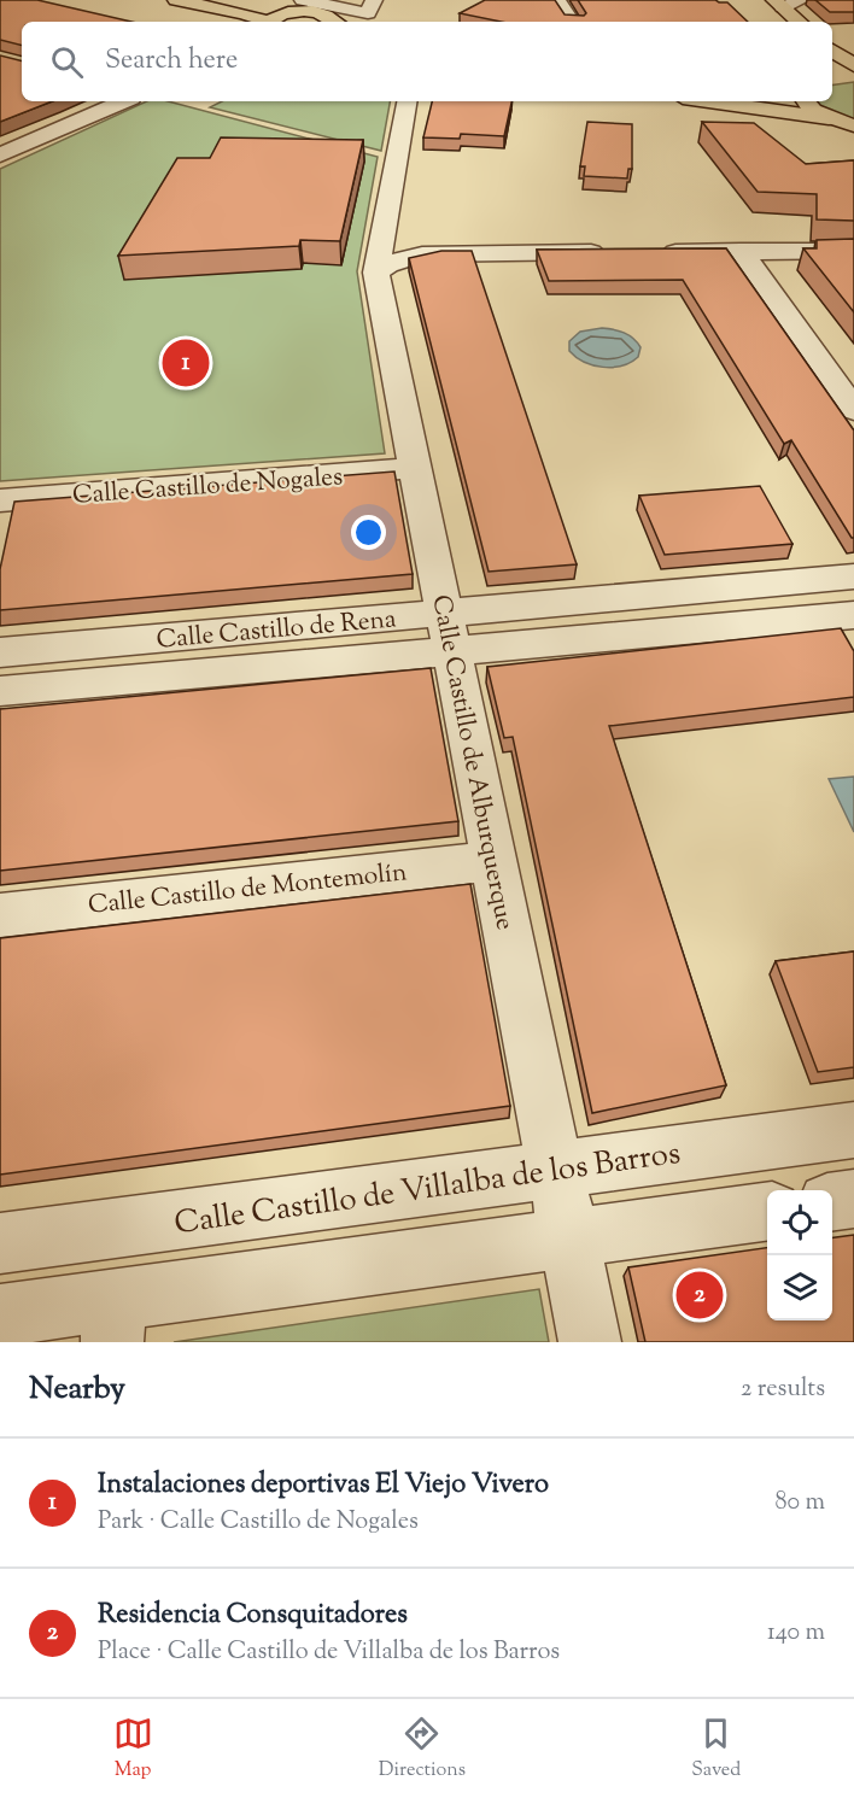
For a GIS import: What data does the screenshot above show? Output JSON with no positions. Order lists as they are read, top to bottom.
{
  "streets": {
    "street": [
      "Calle Castillo de Nogales",
      "Calle Castillo de Rena",
      "Calle Castillo de Alburquerque",
      "Calle Castillo de Montemolín",
      "Calle Castillo de Villalba de los Barros"
    ]
  },
  "crossings": [
    ["Calle Castillo de Nogales", "Calle Castillo de Alburquerque"],
    ["Calle Castillo de Rena", "Calle Castillo de Alburquerque"],
    ["Calle Castillo de Alburquerque", "Calle Castillo de Montemolín"],
    ["Calle Castillo de Alburquerque", "Calle Castillo de Villalba de los Barros"]
  ],
  "page": {
    "search": "Search here",
    "pins": ["1", "2"],
    "heading": ["Nearby", "2 results"],
    "list": [
      {
        "mark": "1",
        "name": "Instalaciones deportivas El Viejo Vivero",
        "note": "Park · Calle Castillo de Nogales",
        "value": "80 m"
      },
      {
        "mark": "2",
        "name": "Residencia Consquitadores",
        "note": "Place · Calle Castillo de Villalba de los Barros",
        "value": "140 m"
      }
    ],
    "nav": ["Map", "Directions", "Saved"]
  }
}
